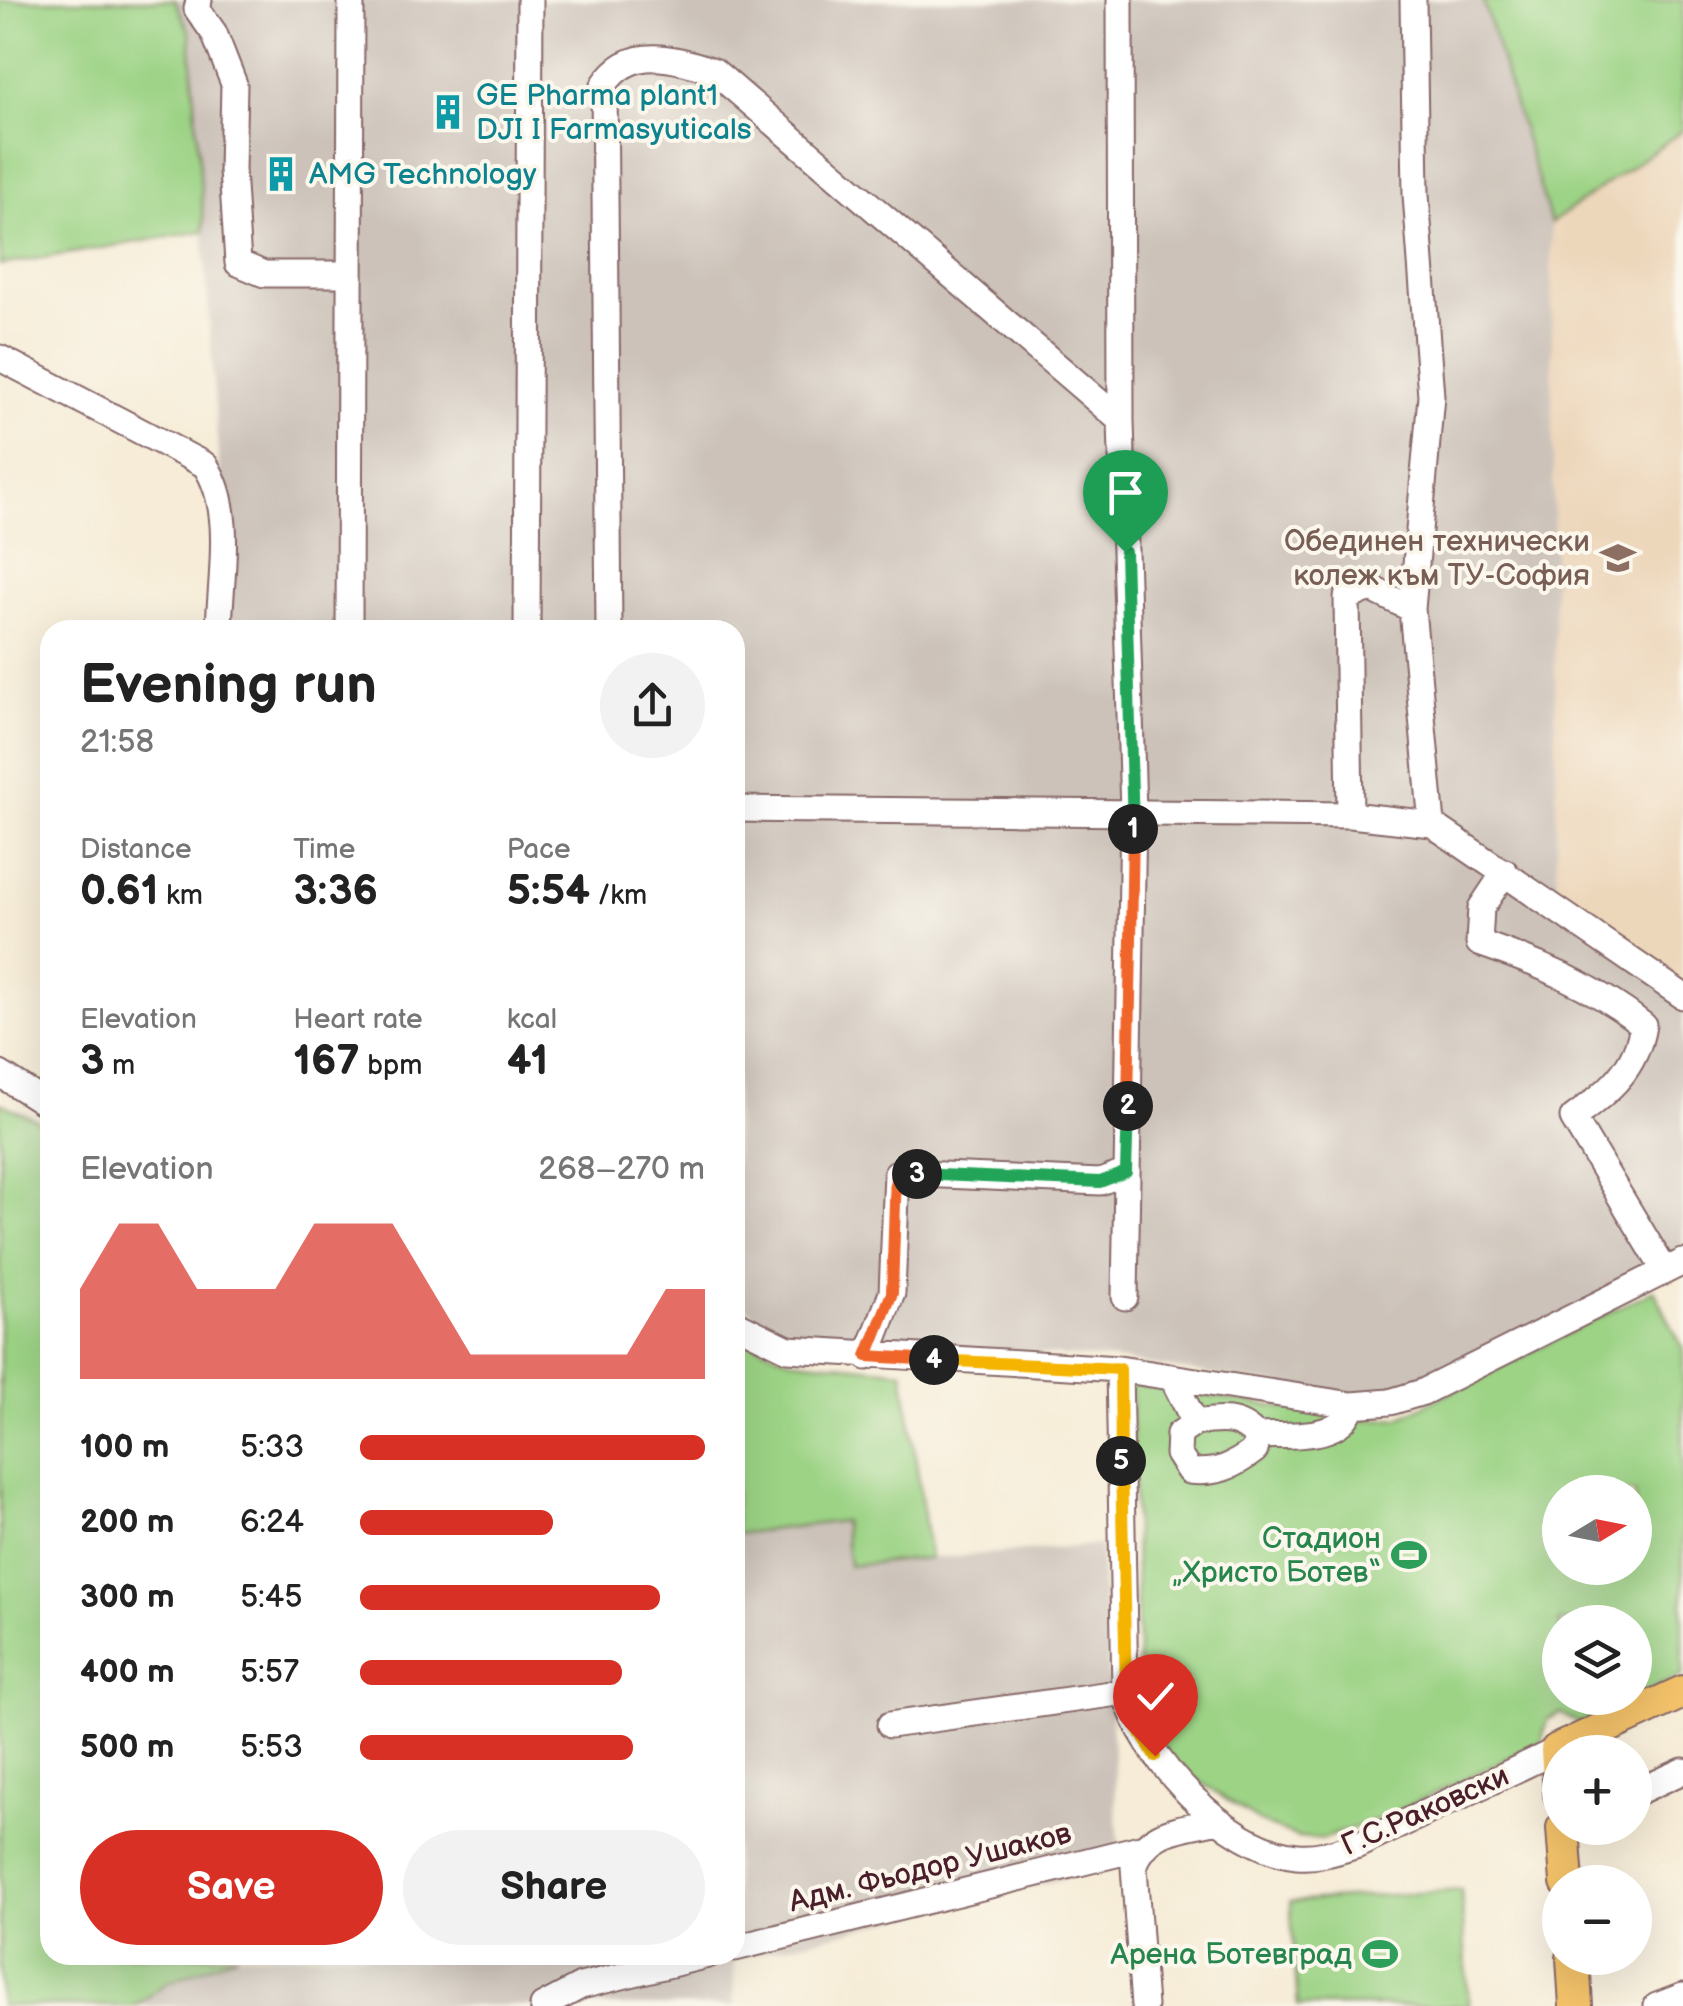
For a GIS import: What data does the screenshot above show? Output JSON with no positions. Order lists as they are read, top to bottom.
{
  "streets": {
    "main road": ["Г.С.Раковски"],
    "street": ["Адм. Фьодор Ушаков"]
  },
  "crossings": [
    ["Г.С.Раковски", "Адм. Фьодор Ушаков"]
  ],
  "places": {
    "building": ["GE Pharma plant1 DJI I Farmasyuticals", "AMG Technology"],
    "school or university": ["Обединен технически колеж към ТУ-София"],
    "sports": ["Стадион „Христо Ботев“", "Арена Ботевград"]
  },
  "north": "right",
  "page": {
    "heading": ["Evening run", "21:58"],
    "stats": [
      ["Distance", "0.61 km"],
      ["Time", "3:36"],
      ["Pace", "5:54 /km"],
      ["Elevation", "3 m"],
      ["Heart rate", "167 bpm"],
      ["kcal", "41"]
    ],
    "pins": [
      "1",
      "2",
      "3",
      "4",
      "5"
    ],
    "chart": ["Elevation", "268–270 m"],
    "list": [
      {
        "name": "100 m",
        "note": "5:33"
      },
      {
        "name": "200 m",
        "note": "6:24"
      },
      {
        "name": "300 m",
        "note": "5:45"
      },
      {
        "name": "400 m",
        "note": "5:57"
      },
      {
        "name": "500 m",
        "note": "5:53"
      }
    ],
    "map_buttons": ["+", "−"],
    "buttons": ["Save", "Share"]
  }
}
